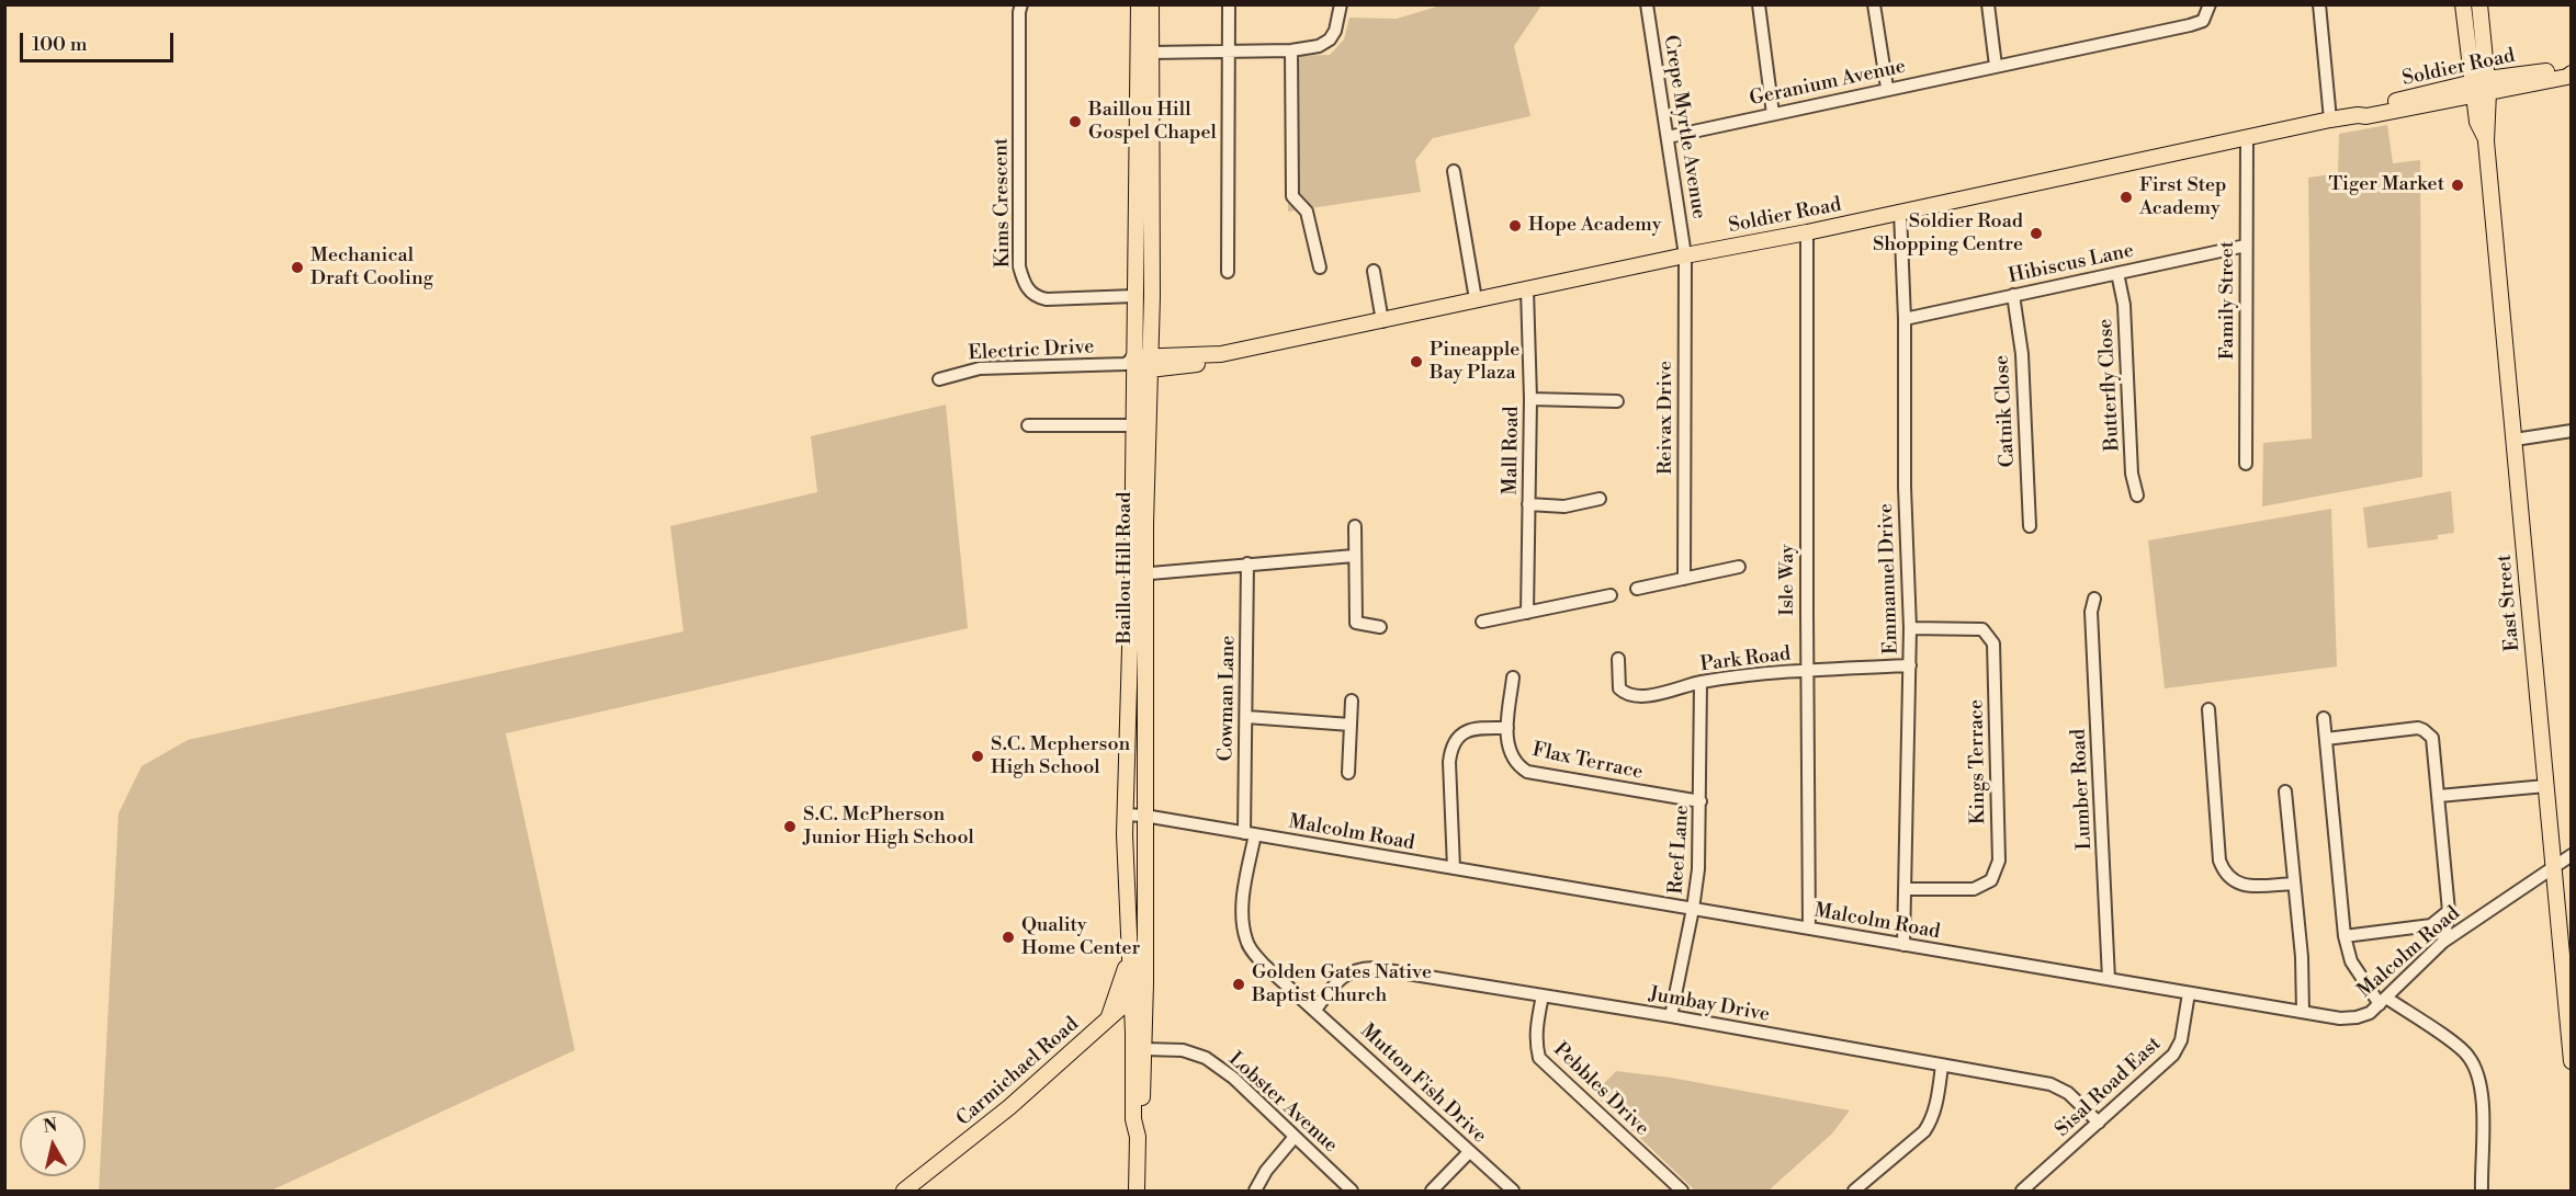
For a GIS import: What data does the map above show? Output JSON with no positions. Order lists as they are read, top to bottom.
{
  "streets": {
    "main road": [
      "Soldier Road",
      "Baillou Hill Road",
      "East Street",
      "Carmichael Road"
    ],
    "street": [
      "Geranium Avenue",
      "Crepe Myrtle Avenue",
      "Kims Crescent",
      "Hibiscus Lane",
      "Family Street",
      "Electric Drive",
      "Butterfly Close",
      "Catnik Close",
      "Reivax Drive",
      "Mall Road",
      "Emmanuel Drive",
      "Isle Way",
      "Park Road",
      "Cowman Lane",
      "Flax Terrace",
      "Kings Terrace",
      "Lumber Road",
      "Malcolm Road",
      "Reef Lane",
      "Jumbay Drive",
      "Mutton Fish Drive",
      "Sisal Road East",
      "Pebbles Drive",
      "Lobster Avenue"
    ]
  },
  "crossings": [
    ["Soldier Road", "Crepe Myrtle Avenue"],
    ["Soldier Road", "Family Street"],
    ["Soldier Road", "Electric Drive"],
    ["Soldier Road", "Reivax Drive"],
    ["Soldier Road", "Mall Road"],
    ["Soldier Road", "Baillou Hill Road"],
    ["Soldier Road", "Emmanuel Drive"],
    ["Soldier Road", "Isle Way"],
    ["Soldier Road", "East Street"],
    ["Geranium Avenue", "Crepe Myrtle Avenue"],
    ["Crepe Myrtle Avenue", "Reivax Drive"],
    ["Kims Crescent", "Baillou Hill Road"],
    ["Hibiscus Lane", "Family Street"],
    ["Hibiscus Lane", "Butterfly Close"],
    ["Hibiscus Lane", "Catnik Close"],
    ["Hibiscus Lane", "Emmanuel Drive"],
    ["Electric Drive", "Baillou Hill Road"],
    ["Baillou Hill Road", "Malcolm Road"],
    ["Baillou Hill Road", "Carmichael Road"],
    ["Baillou Hill Road", "Lobster Avenue"],
    ["Emmanuel Drive", "Park Road"],
    ["Emmanuel Drive", "Kings Terrace"],
    ["Emmanuel Drive", "Malcolm Road"],
    ["Isle Way", "Park Road"],
    ["Isle Way", "Malcolm Road"],
    ["East Street", "Malcolm Road"],
    ["Park Road", "Reef Lane"],
    ["Cowman Lane", "Malcolm Road"],
    ["Cowman Lane", "Mutton Fish Drive"],
    ["Flax Terrace", "Reef Lane"],
    ["Lumber Road", "Malcolm Road"],
    ["Malcolm Road", "Reef Lane"],
    ["Malcolm Road", "Mutton Fish Drive"],
    ["Malcolm Road", "Sisal Road East"],
    ["Reef Lane", "Jumbay Drive"],
    ["Jumbay Drive", "Mutton Fish Drive"],
    ["Jumbay Drive", "Sisal Road East"],
    ["Jumbay Drive", "Pebbles Drive"]
  ],
  "places": [
    "Baillou Hill Gospel Chapel",
    "Tiger Market",
    "First Step Academy",
    "Hope Academy",
    "Soldier Road Shopping Centre",
    "Mechanical Draft Cooling",
    "Pineapple Bay Plaza",
    "S.C. Mcpherson High School",
    "S.C. McPherson Junior High School",
    "Quality Home Center",
    "Golden Gates Native Baptist Church"
  ],
  "scale_bar": "100 m",
  "north": "top"
}
